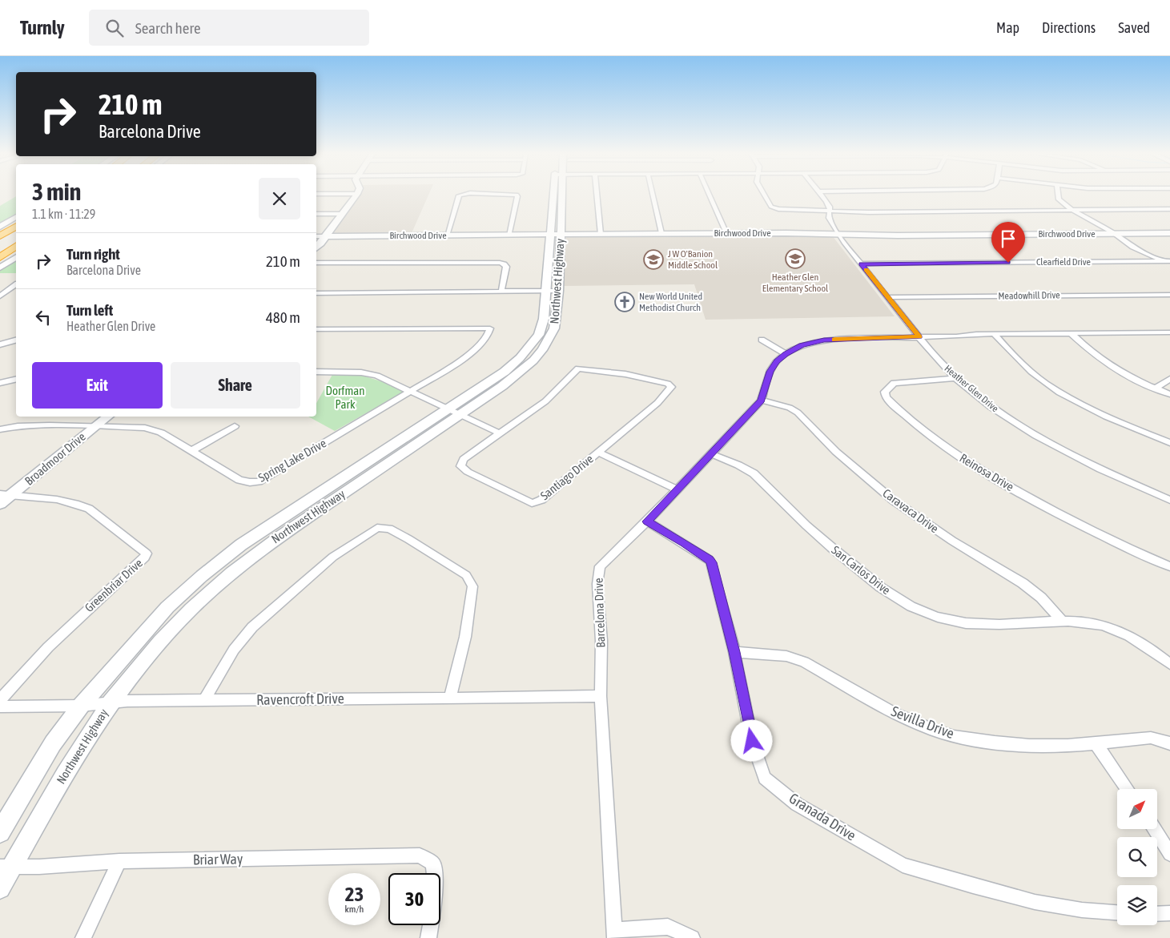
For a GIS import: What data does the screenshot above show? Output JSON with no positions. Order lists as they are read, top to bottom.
{
  "streets": {
    "main road": ["Birchwood Drive", "Northwest Highway", "Broadmoor Drive"],
    "street": [
      "Clearfield Drive",
      "Meadowhill Drive",
      "Heather Glen Drive",
      "Spring Lake Drive",
      "Reinosa Drive",
      "Santiago Drive",
      "Caravaca Drive",
      "San Carlos Drive",
      "Greenbriar Drive",
      "Barcelona Drive",
      "Ravencroft Drive",
      "Sevilla Drive",
      "Granada Drive",
      "Briar Way"
    ]
  },
  "crossings": [
    ["Birchwood Drive", "Northwest Highway"],
    ["Birchwood Drive", "Heather Glen Drive"],
    ["Clearfield Drive", "Heather Glen Drive"],
    ["Northwest Highway", "Ravencroft Drive"],
    ["Northwest Highway", "Briar Way"],
    ["Meadowhill Drive", "Heather Glen Drive"],
    ["Heather Glen Drive", "Reinosa Drive"],
    ["Heather Glen Drive", "Barcelona Drive"],
    ["Broadmoor Drive", "Spring Lake Drive"],
    ["Broadmoor Drive", "Greenbriar Drive"],
    ["Santiago Drive", "Barcelona Drive"],
    ["Caravaca Drive", "San Carlos Drive"],
    ["Caravaca Drive", "Barcelona Drive"],
    ["San Carlos Drive", "Barcelona Drive"],
    ["Barcelona Drive", "Ravencroft Drive"],
    ["Barcelona Drive", "Granada Drive"],
    ["Sevilla Drive", "Granada Drive"]
  ],
  "parks": ["Dorfman Park"],
  "places": {
    "school or university": ["Heather Glen Elementary School", "J W O'Banion Middle School"],
    "church": ["New World United Methodist Church"]
  },
  "north": "top right",
  "page": {
    "header": "Turnly",
    "search": "Search here",
    "nav": ["Map", "Directions", "Saved"],
    "turn": ["210 m", "Barcelona Drive"],
    "heading": ["3 min", "1.1 km · 11:29"],
    "list": [
      {
        "name": "Turn right",
        "note": "Barcelona Drive",
        "value": "210 m"
      },
      {
        "name": "Turn left",
        "note": "Heather Glen Drive",
        "value": "480 m"
      }
    ],
    "buttons": ["Exit", "Share"],
    "speed": "23 km/h",
    "limit": "30"
  }
}
